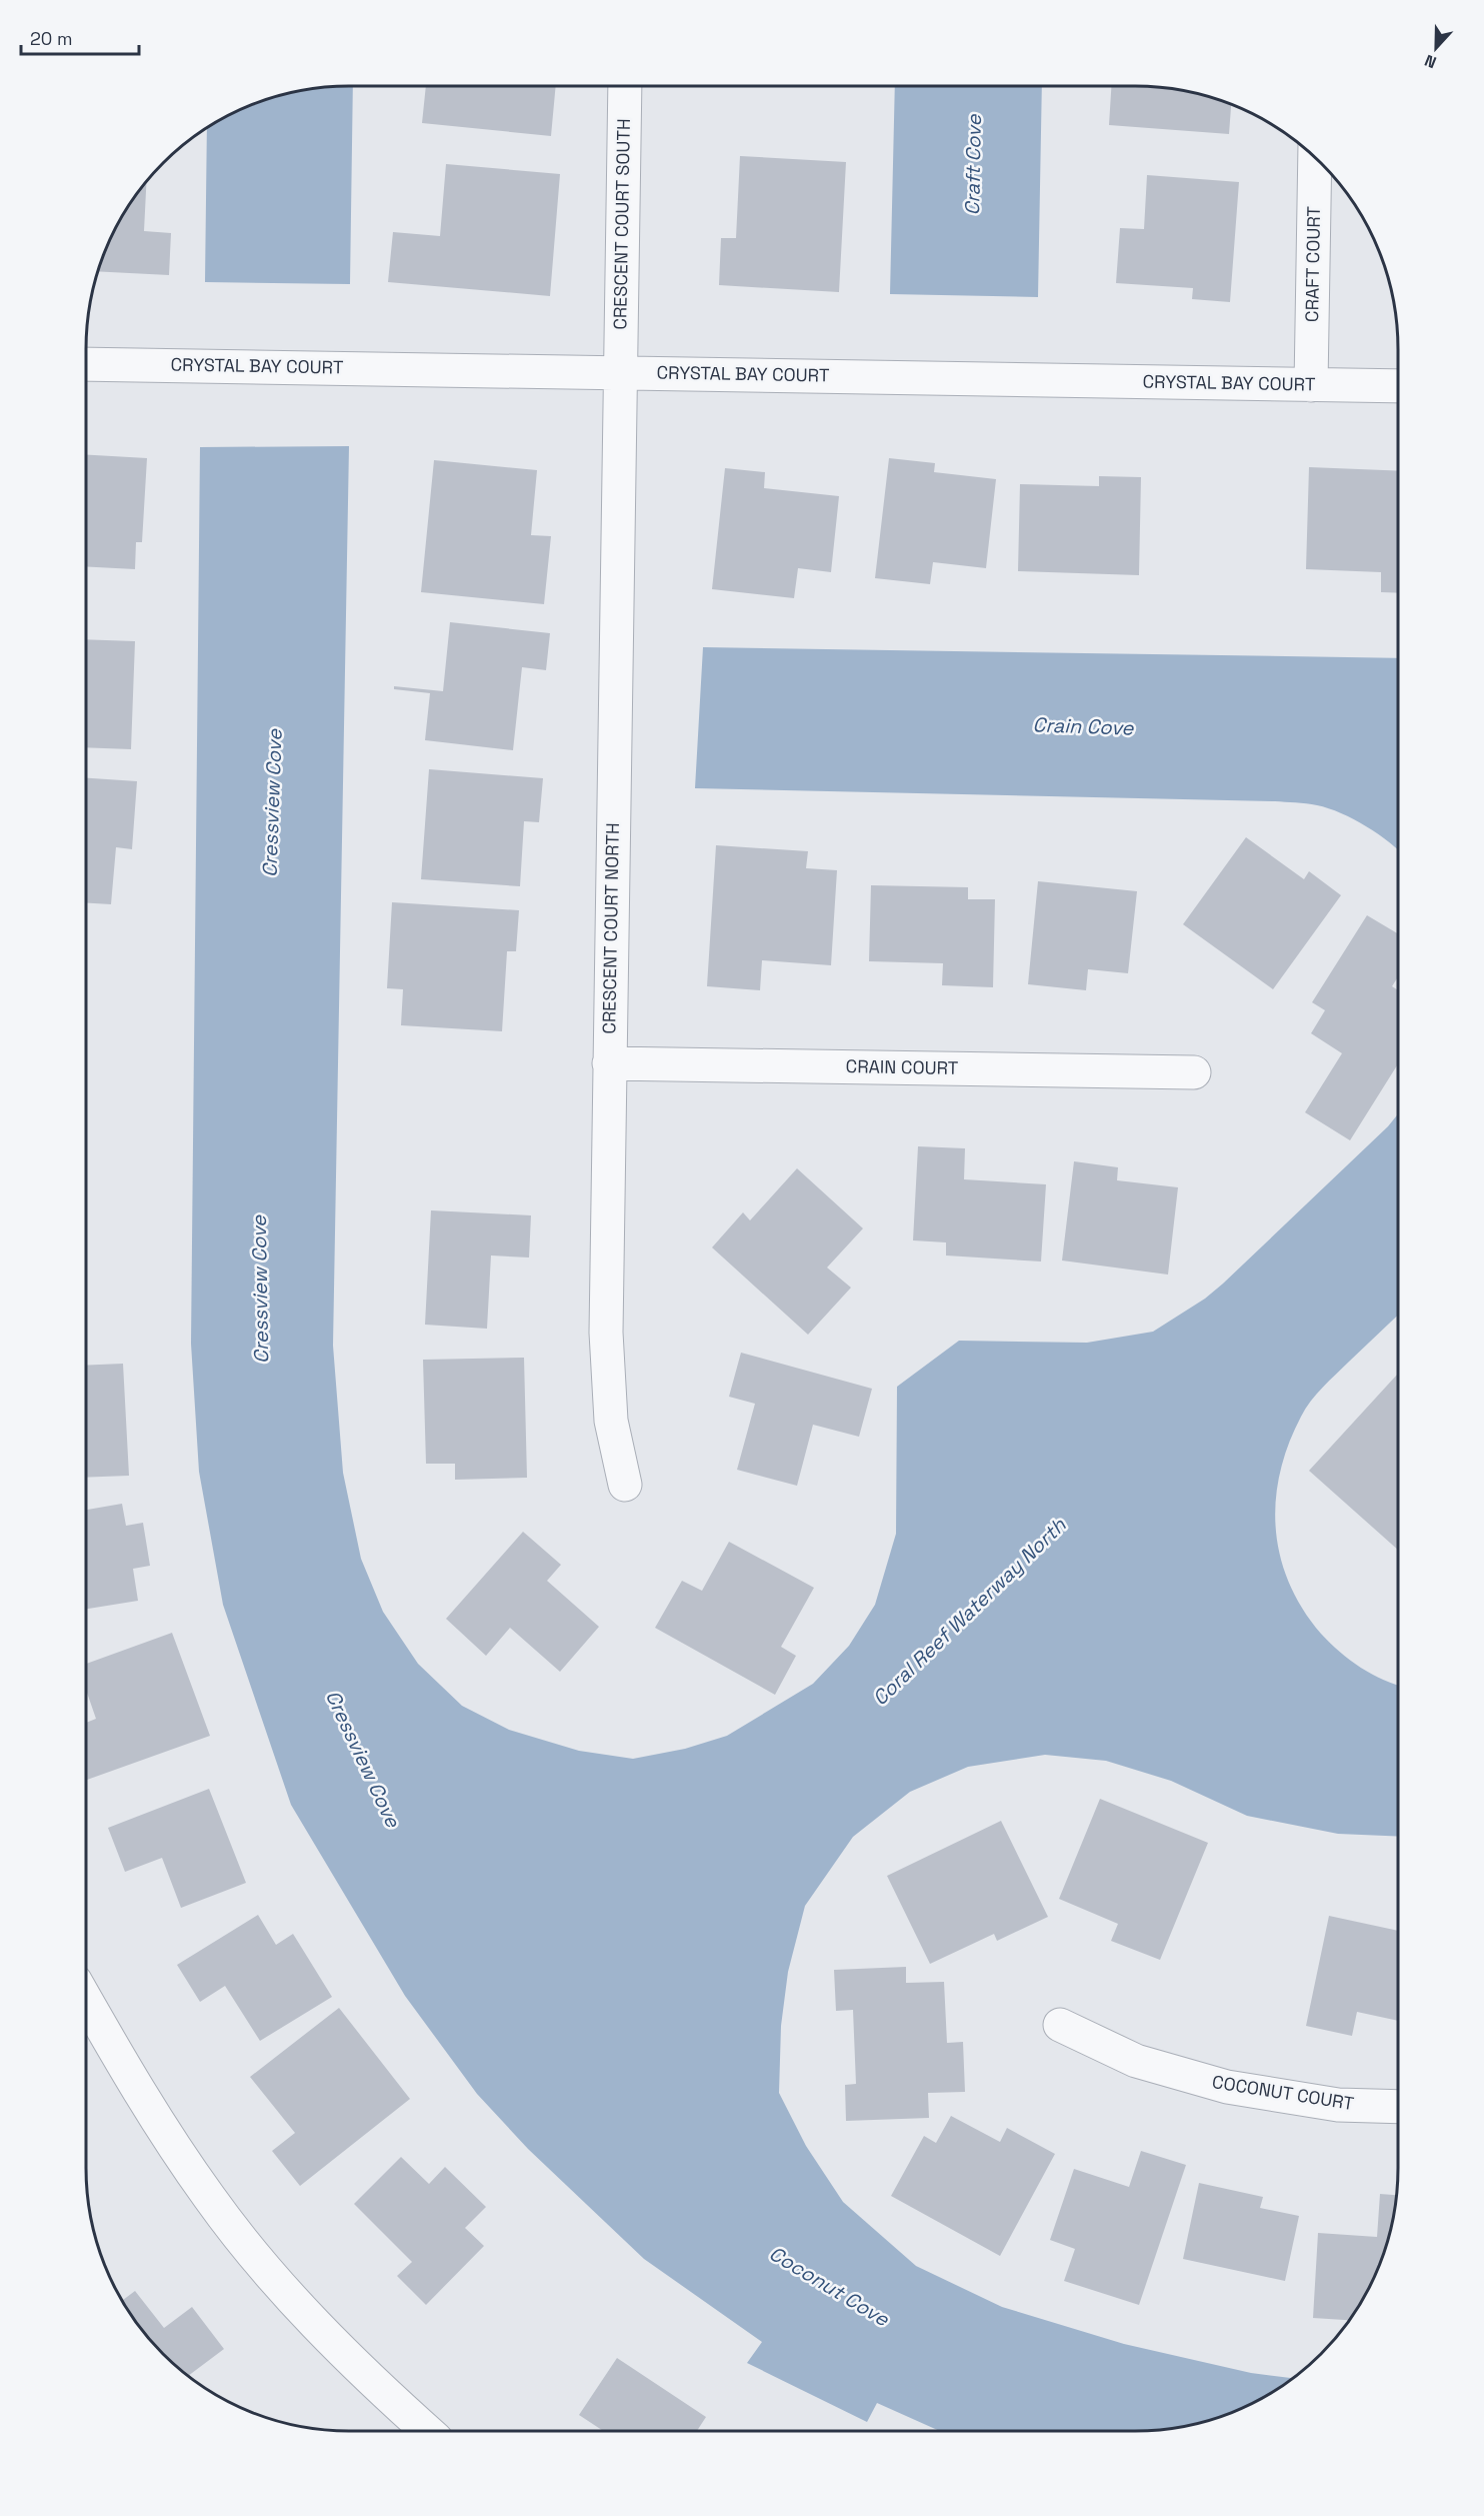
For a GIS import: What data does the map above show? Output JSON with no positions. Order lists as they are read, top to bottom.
{
  "streets": {
    "street": [
      "CRESCENT COURT SOUTH",
      "CRAFT COURT",
      "CRYSTAL BAY COURT",
      "CRESCENT COURT NORTH",
      "CRAIN COURT",
      "COCONUT COURT"
    ]
  },
  "crossings": [
    ["CRESCENT COURT SOUTH", "CRYSTAL BAY COURT"],
    ["CRESCENT COURT SOUTH", "CRESCENT COURT NORTH"],
    ["CRAFT COURT", "CRYSTAL BAY COURT"],
    ["CRYSTAL BAY COURT", "CRESCENT COURT NORTH"],
    ["CRESCENT COURT NORTH", "CRAIN COURT"]
  ],
  "water": [
    "Craft Cove",
    "Crain Cove",
    "Cressview Cove",
    "Coral Reef Waterway North",
    "Coconut Cove"
  ],
  "scale_bar": "20 m",
  "north": "bottom"
}
